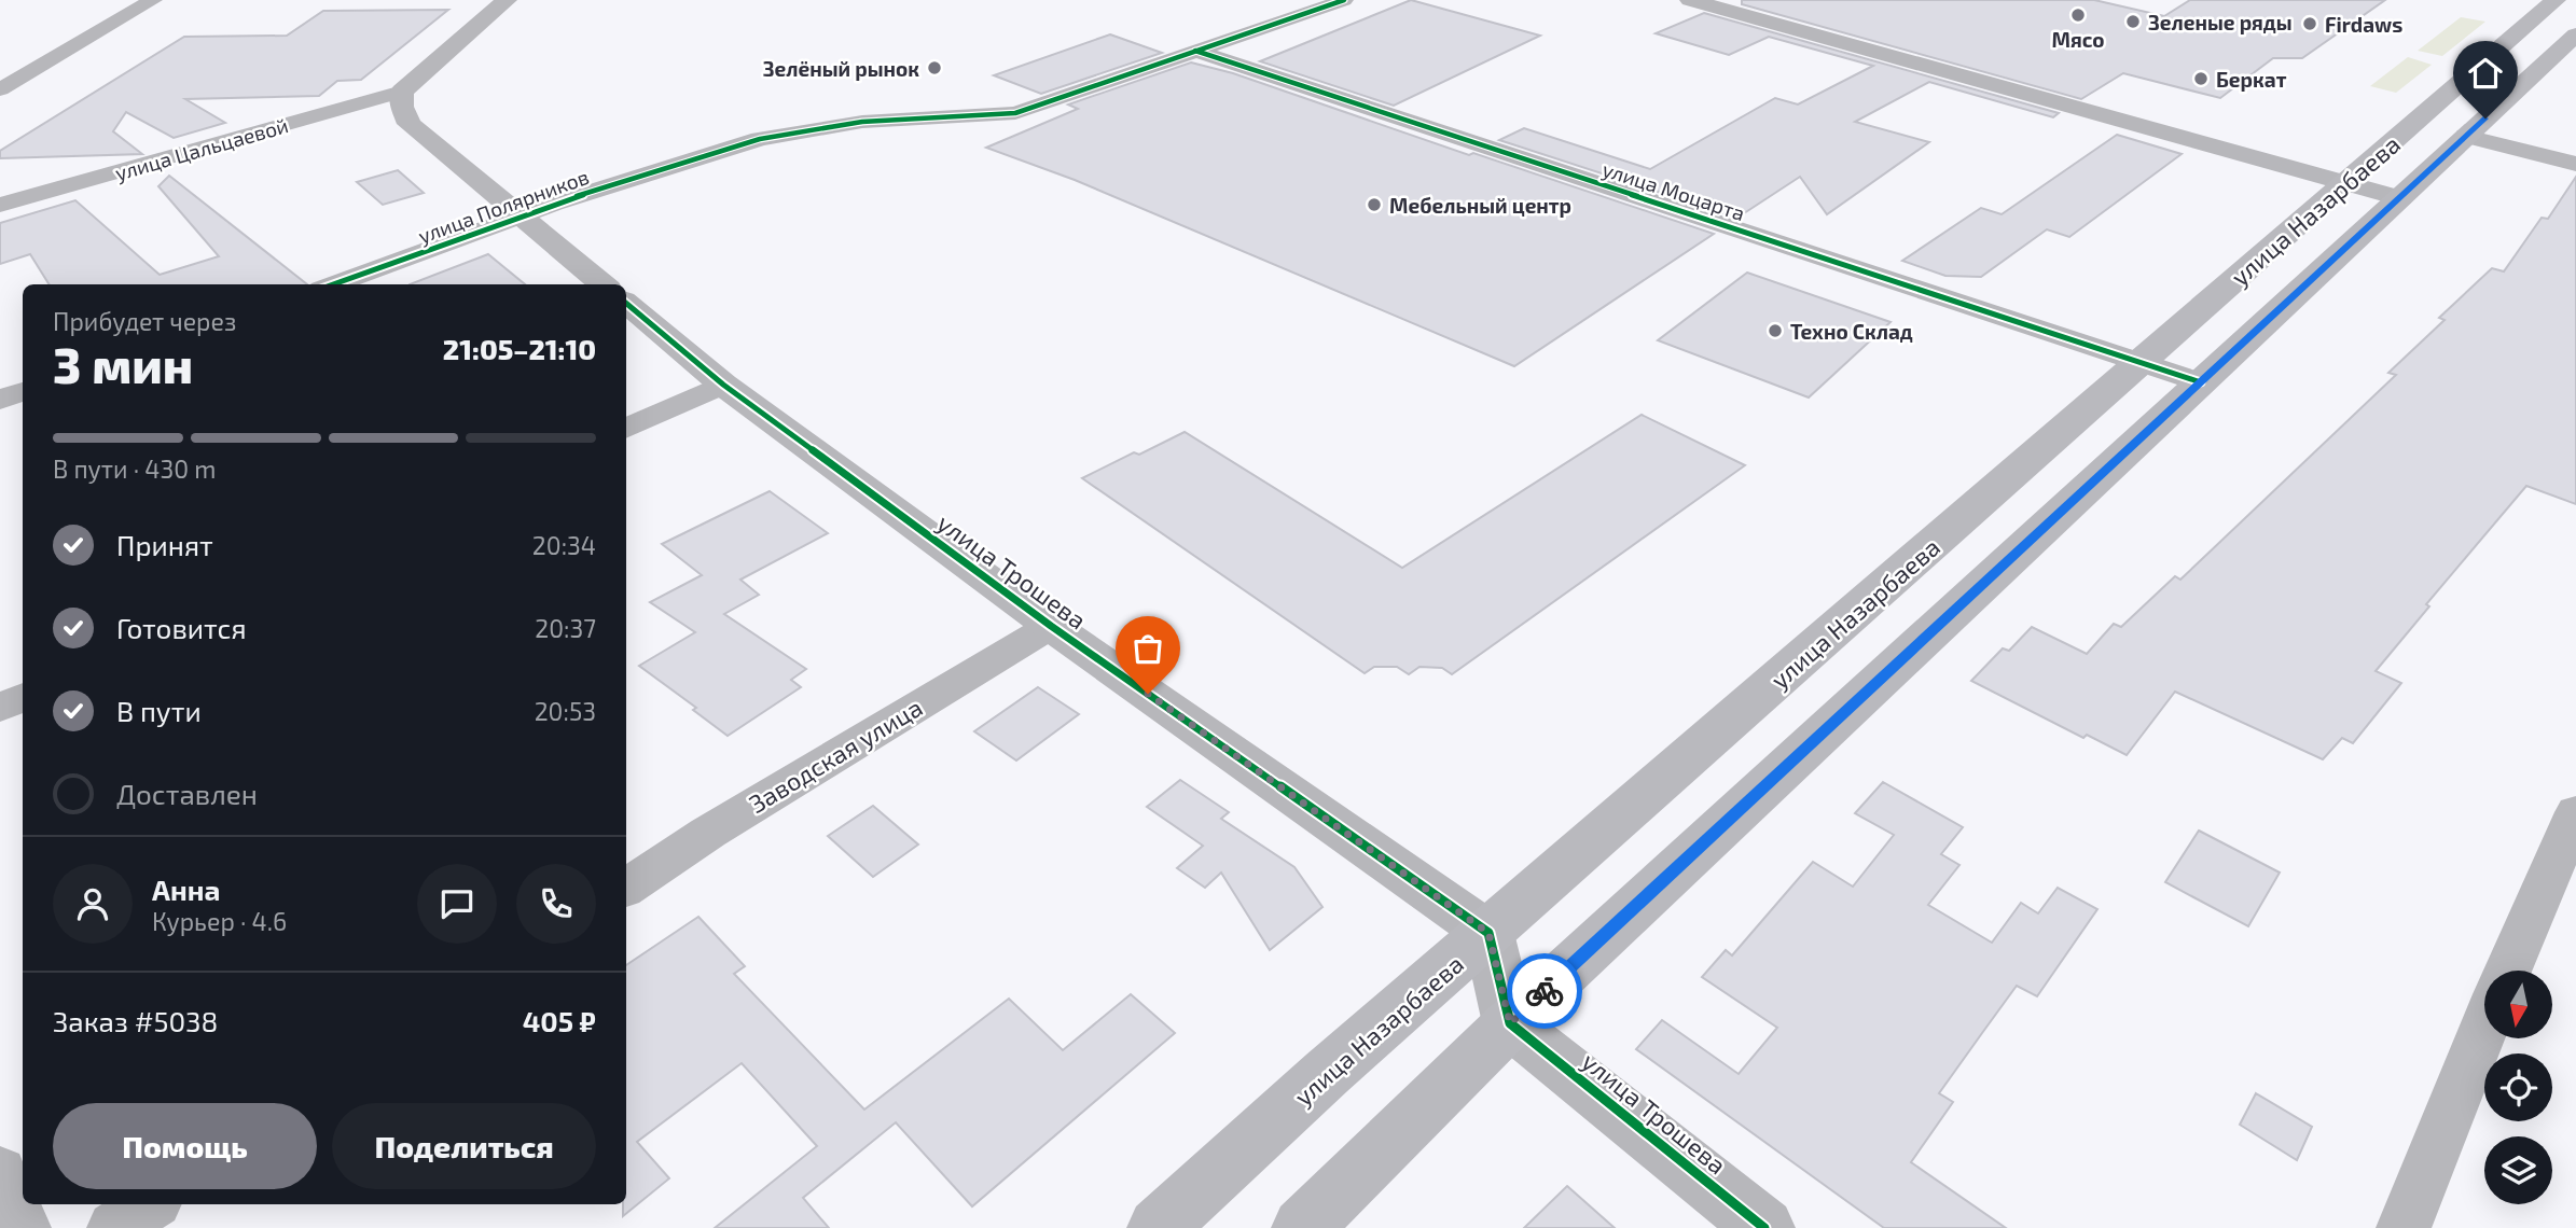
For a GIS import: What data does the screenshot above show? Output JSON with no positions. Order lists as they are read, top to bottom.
{
  "streets": {
    "main road": ["улица Назарбаева"],
    "street": [
      "улица Цальцаевой",
      "улица Моцарта",
      "улица Полярников",
      "улица Трошева",
      "Заводская улица"
    ]
  },
  "crossings": [
    ["улица Моцарта", "улица Полярников"],
    ["улица Моцарта", "улица Назарбаева"],
    ["улица Назарбаева", "улица Трошева"],
    ["улица Трошева", "Заводская улица"]
  ],
  "places": [
    "Мясо",
    "Зеленые ряды",
    "Firdaws",
    "Зелёный рынок",
    "Беркат",
    "Мебельный центр",
    "Техно Склад"
  ],
  "north": "bottom",
  "page": {
    "heading": ["3 мин", "Прибудет через", "21:05–21:10"],
    "panel": [
      "Анна",
      "Курьер · 4.6",
      "Заказ #5038",
      "405 ₽"
    ],
    "bar": "В пути · 430 m",
    "list": [
      ["Принят", "20:34"],
      ["Готовится", "20:37"],
      ["В пути", "20:53"],
      "Доставлен"
    ],
    "buttons": ["Помощь", "Поделиться"]
  }
}
